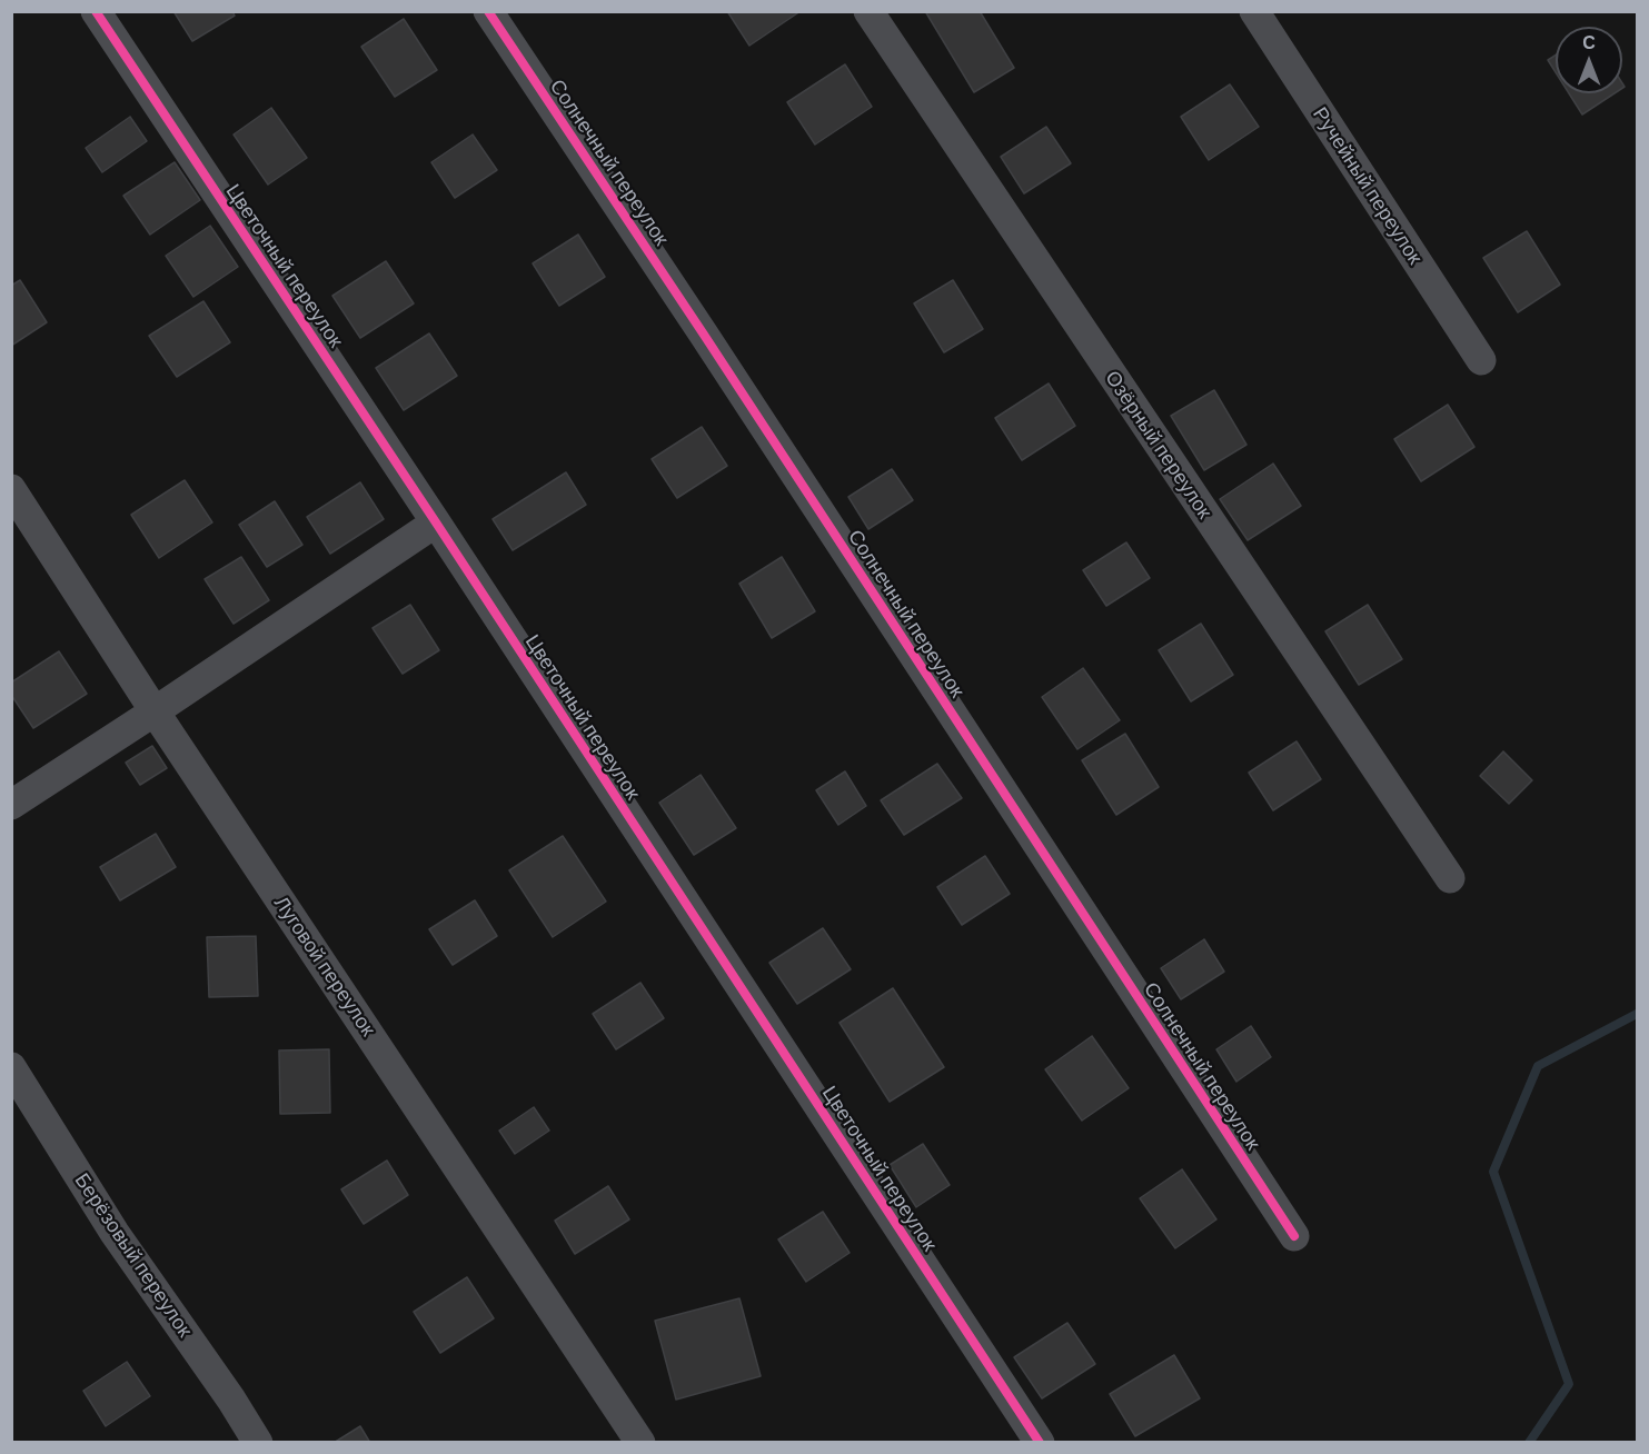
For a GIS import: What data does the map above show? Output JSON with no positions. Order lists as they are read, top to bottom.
{
  "streets": {
    "street": [
      "Солнечный переулок",
      "Ручейный переулок",
      "Цветочный переулок",
      "Озёрный переулок",
      "Луговой переулок",
      "Берёзовый переулок"
    ]
  },
  "north": "top"
}
